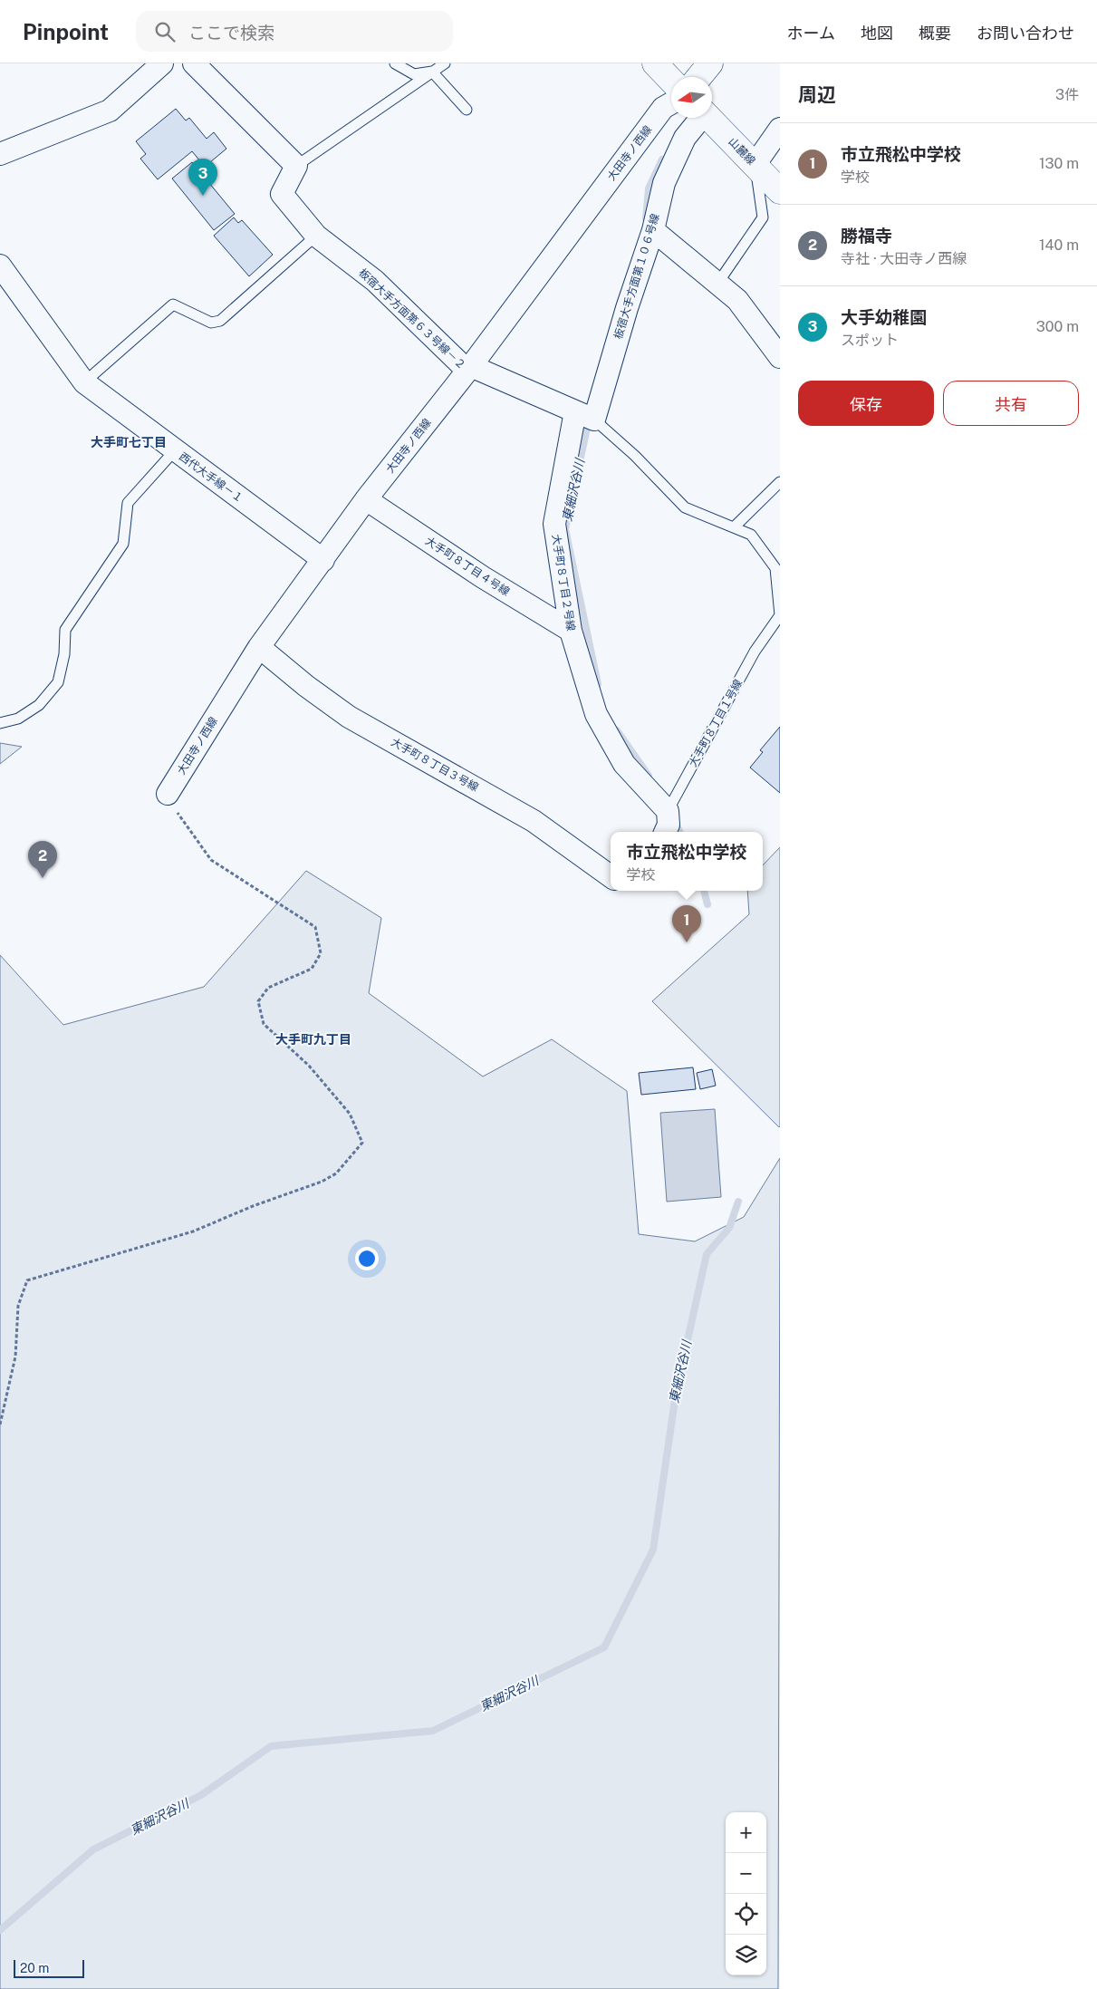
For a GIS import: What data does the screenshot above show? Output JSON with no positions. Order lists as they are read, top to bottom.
{
  "streets": {
    "main road": ["山麓線"],
    "street": [
      "大田寺ノ西線",
      "板宿大手方面第１０６号線",
      "板宿大手方面第６３号線－２",
      "西代大手線－１",
      "大手町８丁目４号線",
      "大手町８丁目２号線",
      "大手町８丁目１号線",
      "大手町８丁目３号線"
    ]
  },
  "crossings": [
    ["大田寺ノ西線", "板宿大手方面第６３号線－２"],
    ["大田寺ノ西線", "西代大手線－１"],
    ["大田寺ノ西線", "大手町８丁目４号線"],
    ["大田寺ノ西線", "大手町８丁目３号線"],
    ["板宿大手方面第１０６号線", "板宿大手方面第６３号線－２"],
    ["板宿大手方面第１０６号線", "大手町８丁目２号線"],
    ["板宿大手方面第６３号線－２", "大手町８丁目２号線"],
    ["板宿大手方面第６３号線－２", "大手町８丁目１号線"],
    ["大手町８丁目４号線", "大手町８丁目２号線"],
    ["大手町８丁目２号線", "大手町８丁目１号線"]
  ],
  "districts": ["大手町七丁目", "大手町九丁目"],
  "water": ["東細沢谷川"],
  "scale_bar": "20 m",
  "north": "left",
  "page": {
    "header": "Pinpoint",
    "search": "ここで検索",
    "nav": [
      "ホーム",
      "地図",
      "概要",
      "お問い合わせ"
    ],
    "heading": ["周辺", "3件"],
    "list": [
      {
        "mark": "1",
        "name": "市立飛松中学校",
        "note": "学校",
        "value": "130 m"
      },
      {
        "mark": "2",
        "name": "勝福寺",
        "note": "寺社 · 大田寺ノ西線",
        "value": "140 m"
      },
      {
        "mark": "3",
        "name": "大手幼稚園",
        "note": "スポット",
        "value": "300 m"
      }
    ],
    "pins": ["3", "2", "1"],
    "buttons": ["保存", "共有"],
    "popup": ["市立飛松中学校", "学校"],
    "map_buttons": ["+", "−"],
    "scale": "20 m"
  }
}
